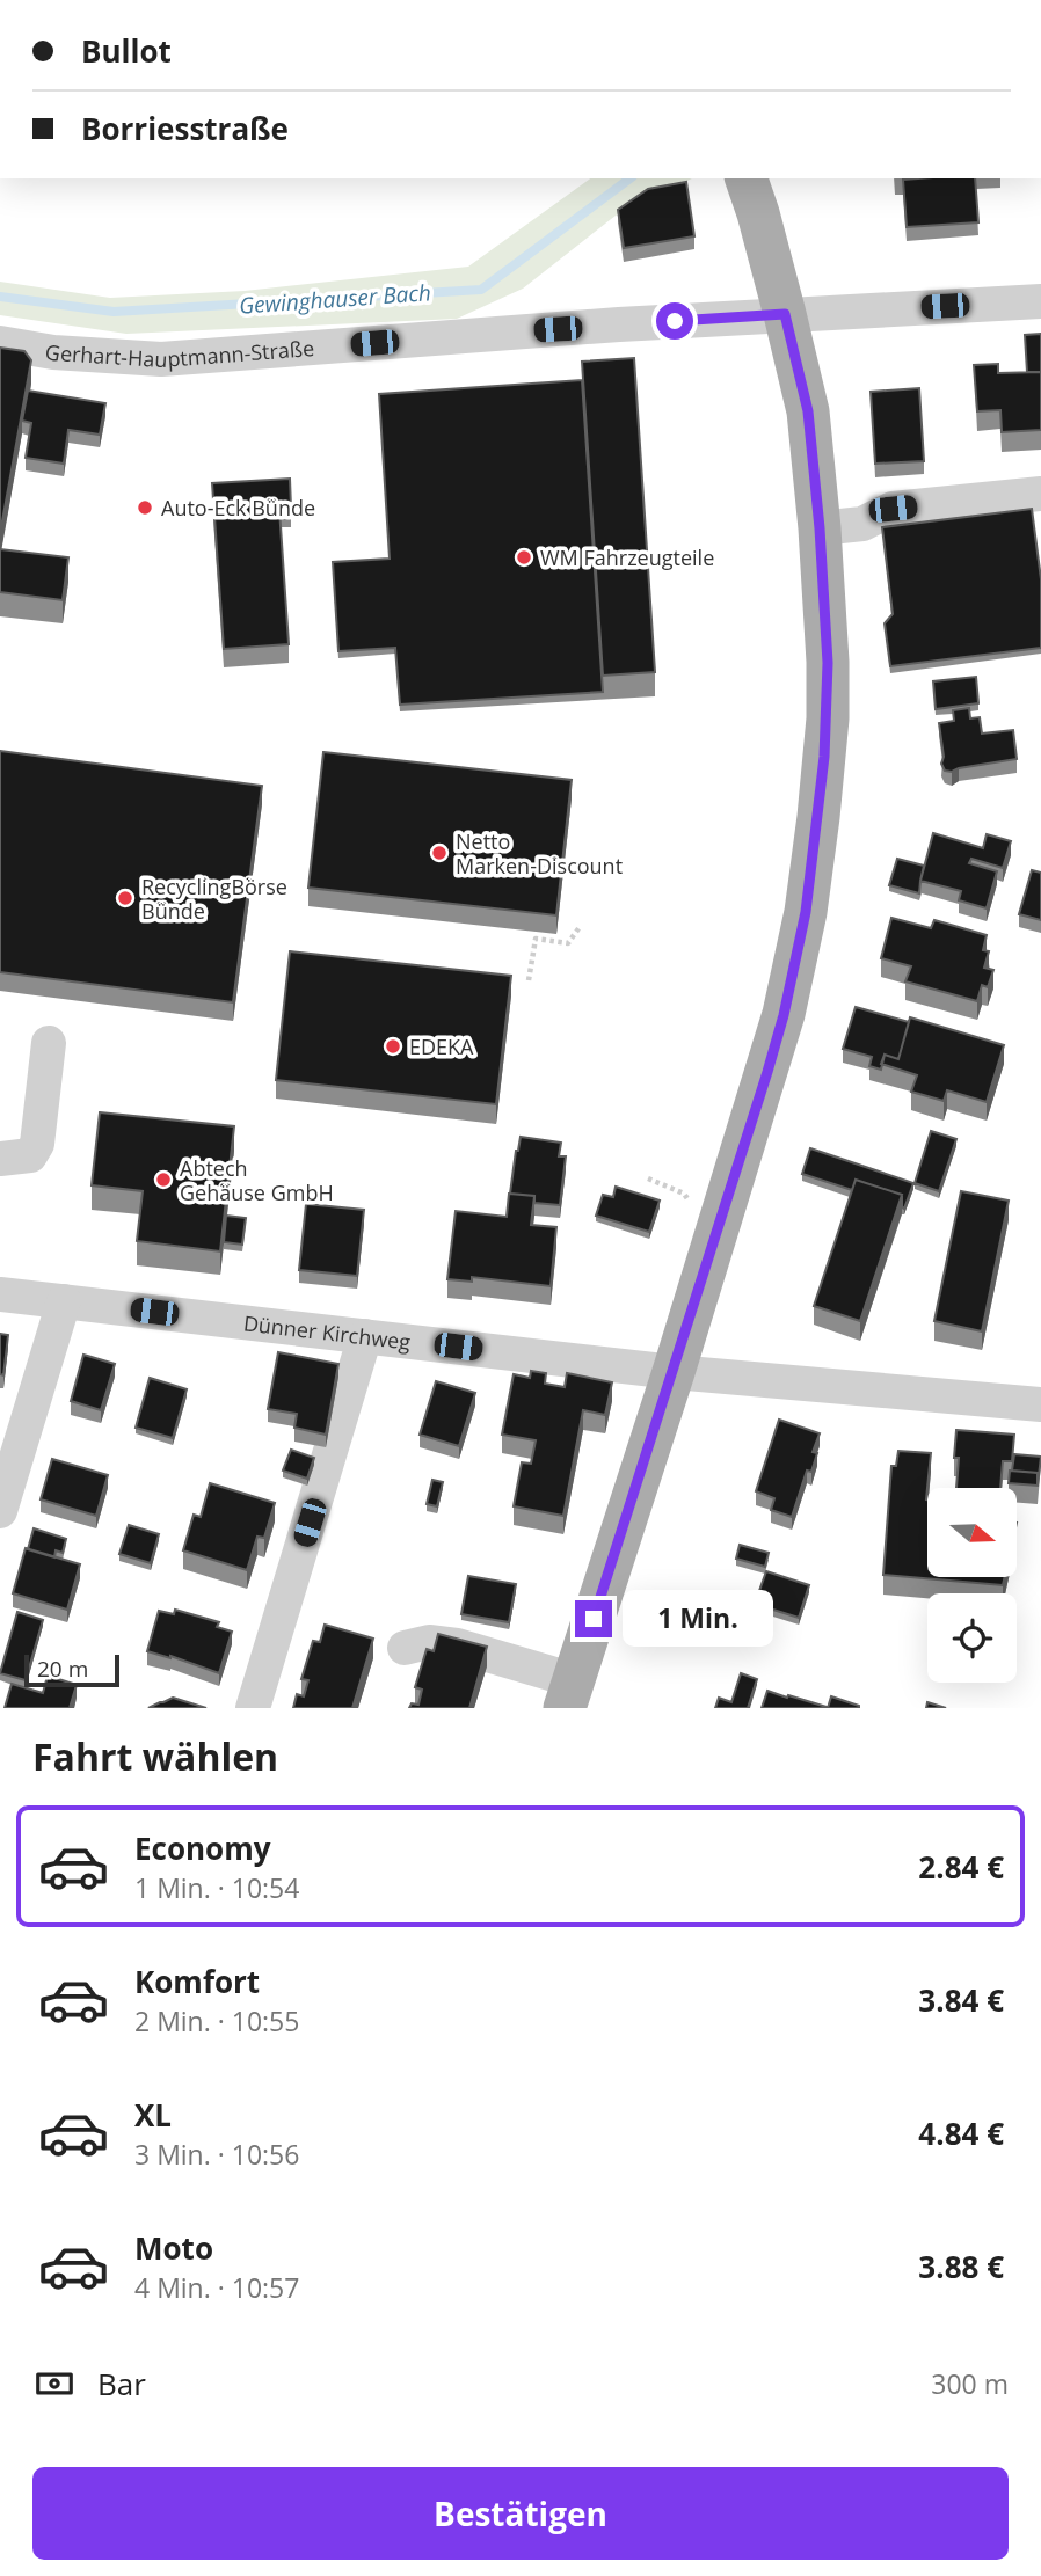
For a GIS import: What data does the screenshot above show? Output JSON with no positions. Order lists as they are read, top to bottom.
{
  "streets": {
    "street": ["Gerhart-Hauptmann-Straße", "Dünner Kirchweg"]
  },
  "water": ["Gewinghauser Bach"],
  "places": [
    "Auto-Eck Bünde",
    "WM Fahrzeugteile",
    "Netto Marken-Discount",
    "RecyclingBörse Bünde",
    "EDEKA",
    "Abtech Gehäuse GmbH"
  ],
  "scale_bar": "20 m",
  "north": "right",
  "page": {
    "banner": ["Bullot", "Borriesstraße"],
    "bubble": "1 Min.",
    "scale": "20 m",
    "heading": "Fahrt wählen",
    "list": [
      {
        "name": "Economy",
        "note": "1 Min. · 10:54",
        "value": "2.84 €"
      },
      {
        "name": "Komfort",
        "note": "2 Min. · 10:55",
        "value": "3.84 €"
      },
      {
        "name": "XL",
        "note": "3 Min. · 10:56",
        "value": "4.84 €"
      },
      {
        "name": "Moto",
        "note": "4 Min. · 10:57",
        "value": "3.88 €"
      }
    ],
    "pay": ["Bar", "300 m"],
    "buttons": "Bestätigen"
  }
}
